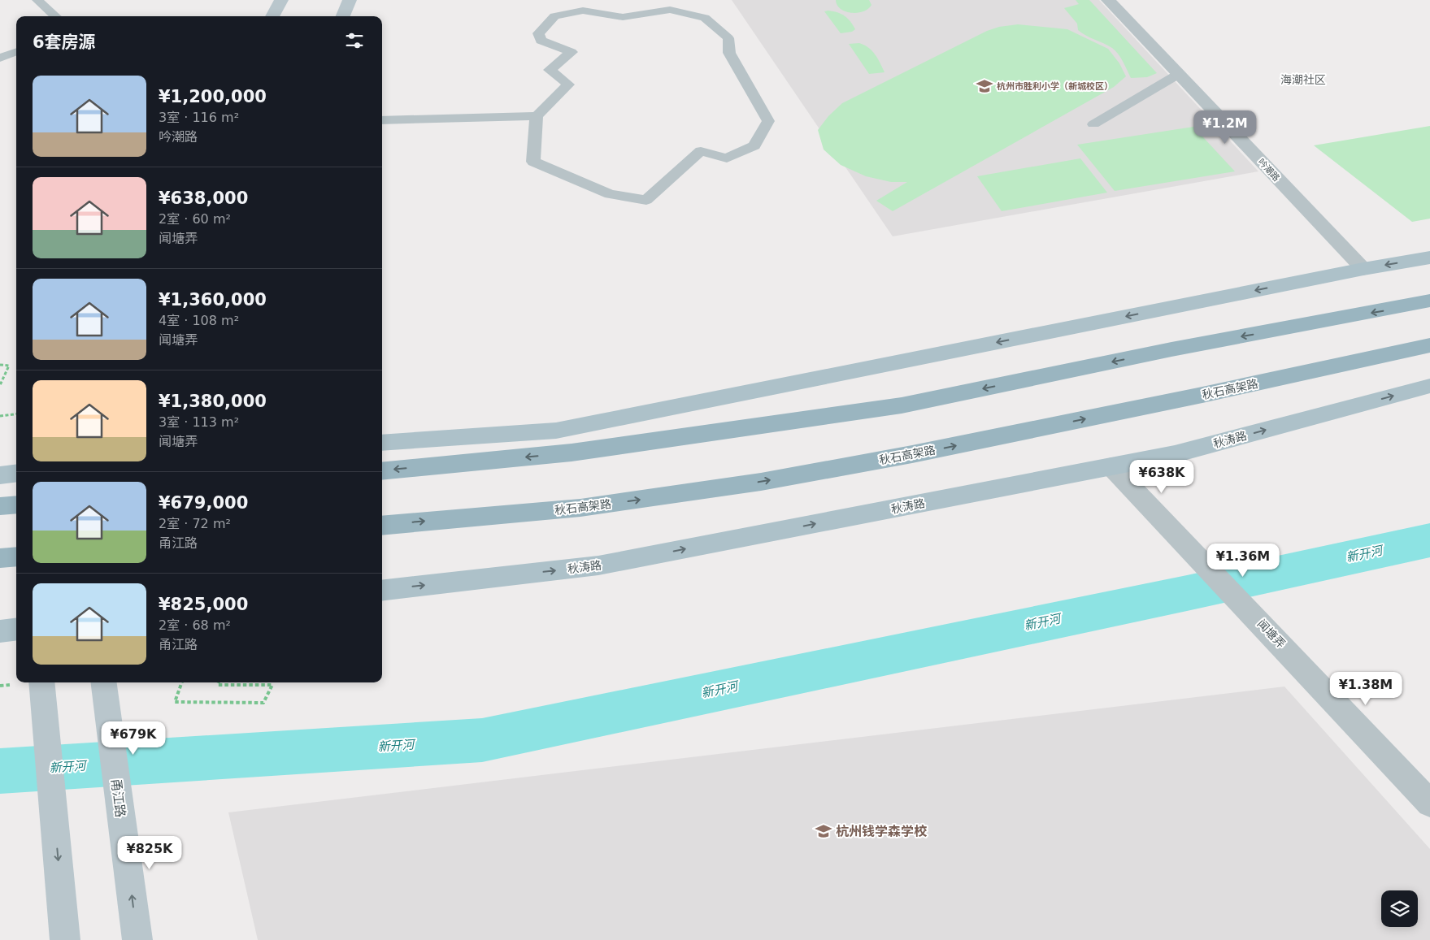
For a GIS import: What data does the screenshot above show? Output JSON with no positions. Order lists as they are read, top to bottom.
{
  "streets": {
    "highway": ["秋石高架路"],
    "main road": ["秋涛路", "甬江路"],
    "street": ["吟潮路", "闻塘弄"]
  },
  "crossings": [
    ["秋涛路", "闻塘弄"]
  ],
  "districts": ["海潮社区"],
  "water": ["新开河"],
  "places": {
    "school or university": ["杭州市胜利小学（新城校区）", "杭州钱学森学校"]
  },
  "page": {
    "heading": "6套房源",
    "list": [
      {
        "name": "¥1,200,000",
        "note": "3室 · 116 m² · 吟潮路"
      },
      {
        "name": "¥638,000",
        "note": "2室 · 60 m² · 闻塘弄"
      },
      {
        "name": "¥1,360,000",
        "note": "4室 · 108 m² · 闻塘弄"
      },
      {
        "name": "¥1,380,000",
        "note": "3室 · 113 m² · 闻塘弄"
      },
      {
        "name": "¥679,000",
        "note": "2室 · 72 m² · 甬江路"
      },
      {
        "name": "¥825,000",
        "note": "2室 · 68 m² · 甬江路"
      }
    ],
    "price": [
      "¥1.2M",
      "¥638K",
      "¥1.36M",
      "¥1.38M",
      "¥679K",
      "¥825K"
    ]
  }
}
